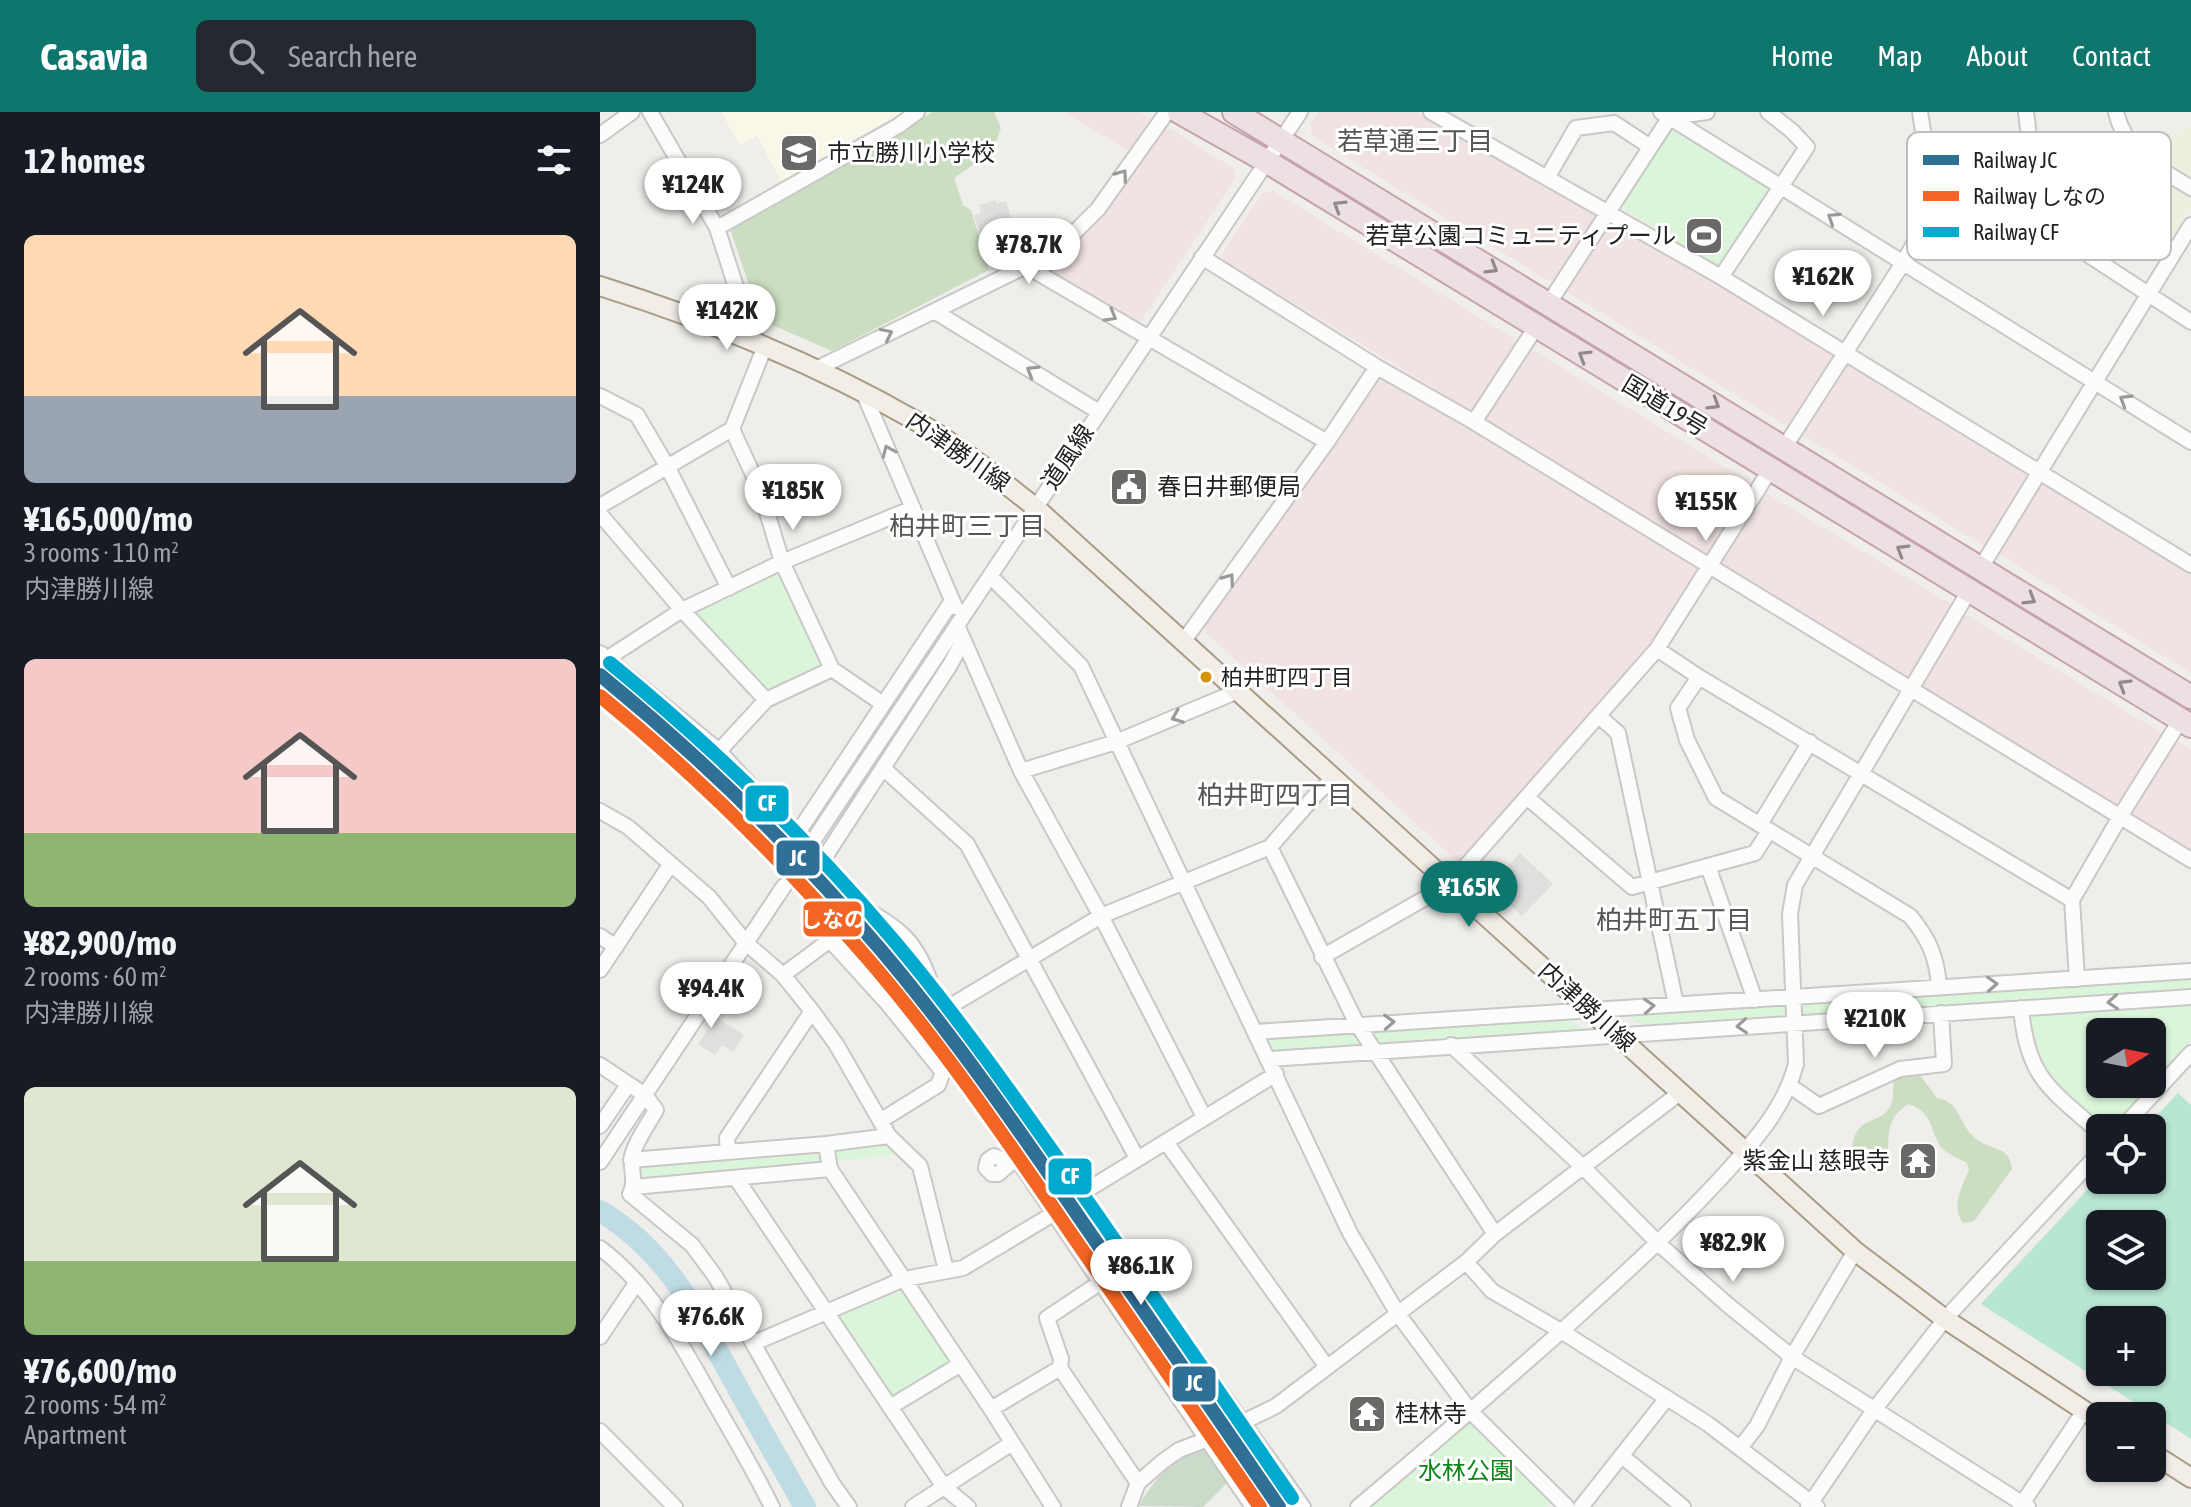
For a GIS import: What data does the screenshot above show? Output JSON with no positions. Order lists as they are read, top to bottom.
{
  "streets": {
    "highway": ["国道19号"],
    "main road": ["内津勝川線"],
    "street": ["道風線"]
  },
  "crossings": [
    ["国道19号", "道風線"],
    ["内津勝川線", "道風線"]
  ],
  "districts": [
    "若草通三丁目",
    "柏井町三丁目",
    "柏井町四丁目",
    "柏井町五丁目"
  ],
  "parks": ["水林公園"],
  "places": {
    "school or university": ["市立勝川小学校"],
    "sports": ["若草公園コミュニティプール"],
    "public building": ["春日井郵便局"],
    "other": ["柏井町四丁目"],
    "temple": ["紫金山 慈眼寺", "桂林寺"]
  },
  "lines": ["rail line CF", "rail line JC", "rail line しなの"],
  "legend": ["Railway JC", "Railway しなの", "Railway CF"],
  "north": "right",
  "page": {
    "header": "Casavia",
    "search": "Search here",
    "nav": [
      "Home",
      "Map",
      "About",
      "Contact"
    ],
    "heading": "12 homes",
    "price": [
      "¥124K",
      "¥78.7K",
      "¥162K",
      "¥142K",
      "¥185K",
      "¥155K",
      "¥165K",
      "¥94.4K",
      "¥210K",
      "¥82.9K",
      "¥86.1K",
      "¥76.6K"
    ],
    "list": [
      {
        "name": "¥165,000/mo",
        "note": "3 rooms · 110 m² · 内津勝川線"
      },
      {
        "name": "¥82,900/mo",
        "note": "2 rooms · 60 m² · 内津勝川線"
      },
      {
        "name": "¥76,600/mo",
        "note": "2 rooms · 54 m² · Apartment"
      }
    ],
    "map_buttons": ["+", "−"]
  }
}
